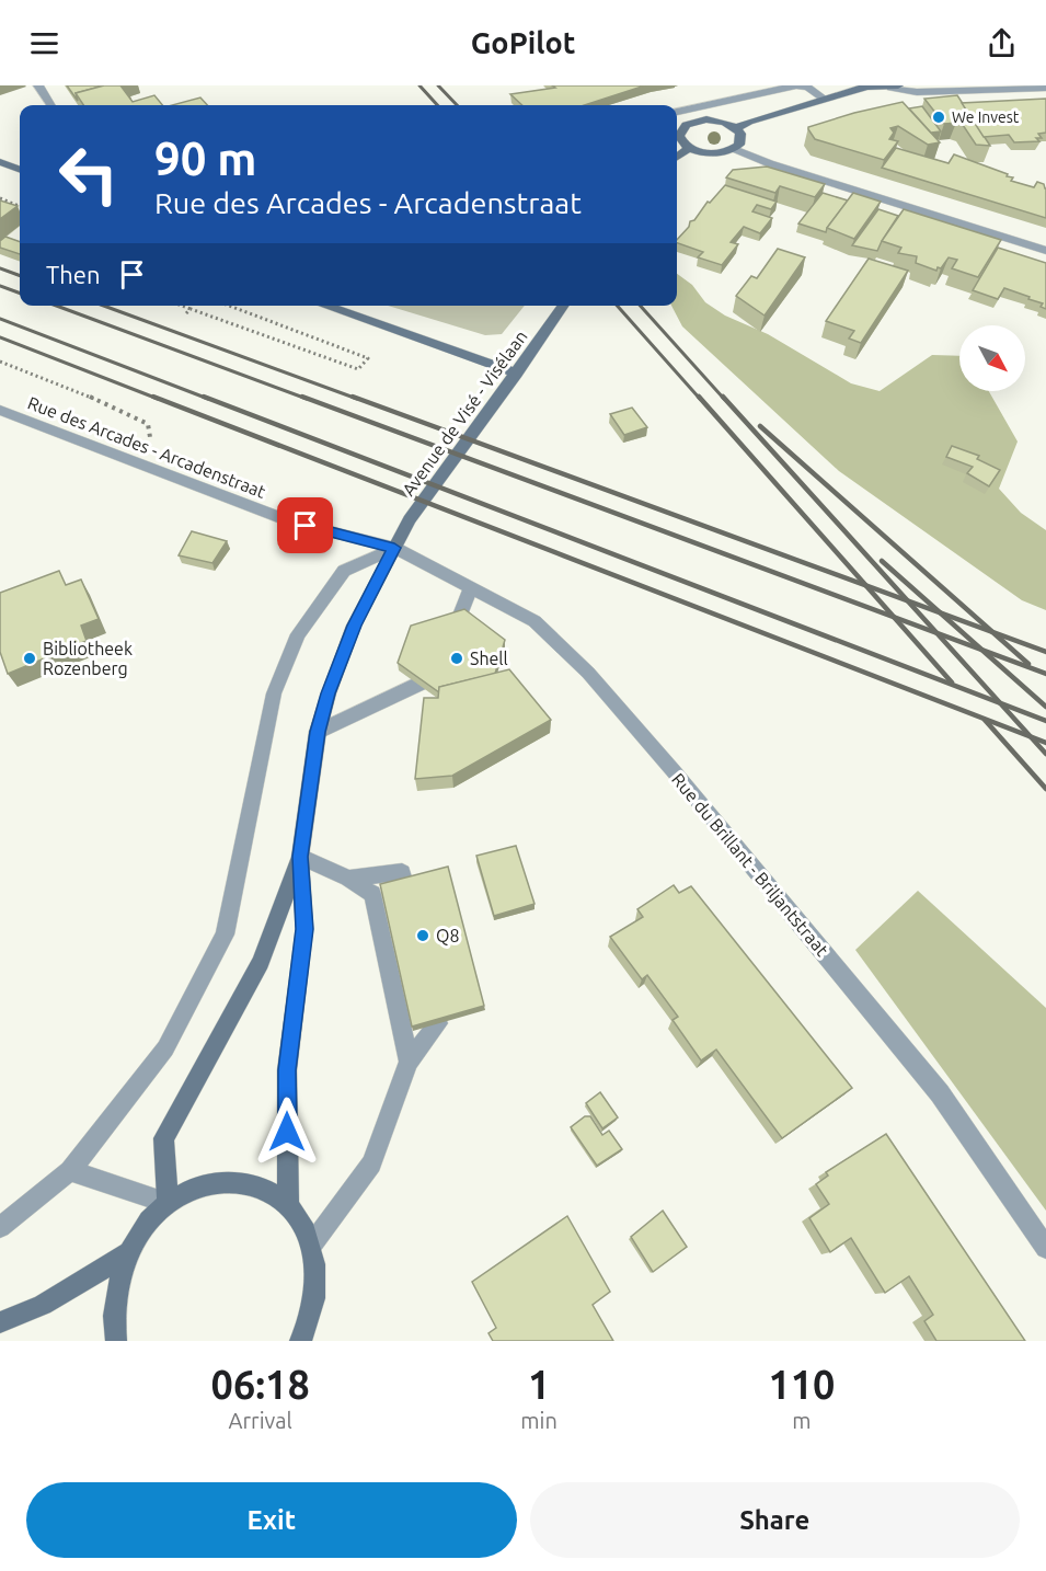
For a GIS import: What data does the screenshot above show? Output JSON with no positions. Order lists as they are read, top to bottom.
{
  "streets": {
    "street": ["Avenue de Visé - Visélaan", "Rue des Arcades - Arcadenstraat", "Rue du Brillant - Briljantstraat"]
  },
  "crossings": [
    ["Avenue de Visé - Visélaan", "Rue des Arcades - Arcadenstraat"],
    ["Avenue de Visé - Visélaan", "Rue du Brillant - Briljantstraat"],
    ["Rue des Arcades - Arcadenstraat", "Rue du Brillant - Briljantstraat"]
  ],
  "places": [
    "We Invest",
    "Bibliotheek Rozenberg",
    "Shell",
    "Q8"
  ],
  "north": "bottom right",
  "page": {
    "header": "GoPilot",
    "turn": ["90 m", "Rue des Arcades - Arcadenstraat"],
    "then": "Then",
    "eta": [
      "06:18",
      "Arrival",
      "1",
      "min",
      "110",
      "m"
    ],
    "buttons": ["Exit", "Share"]
  }
}
